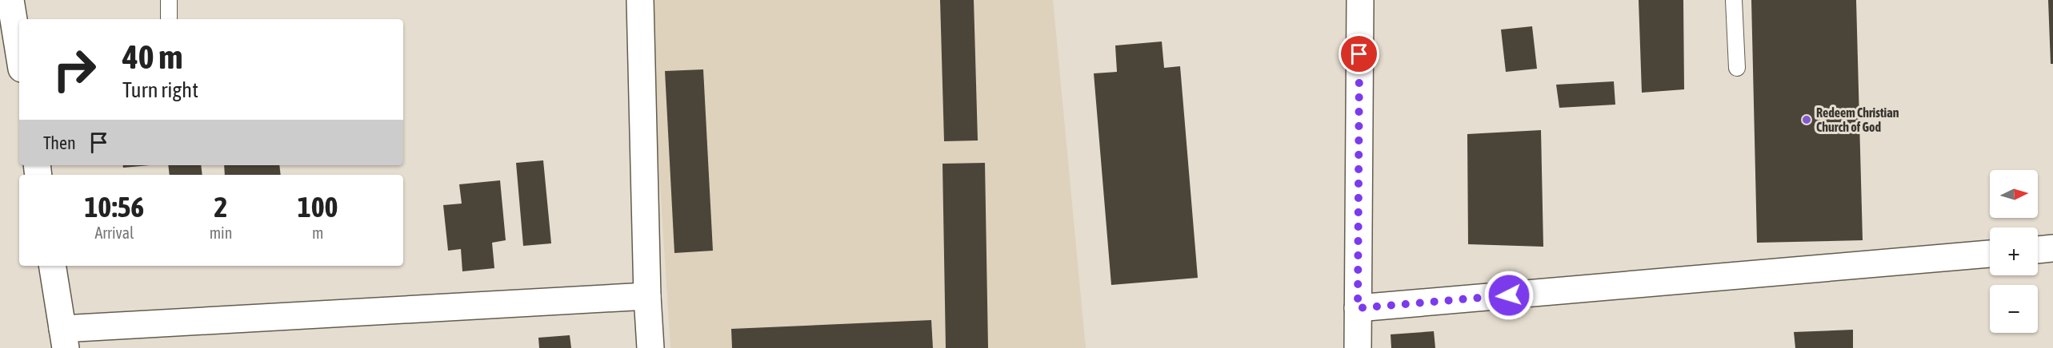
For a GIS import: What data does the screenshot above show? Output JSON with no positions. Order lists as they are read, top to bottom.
{
  "places": ["Redeem Christian Church of God"],
  "north": "right",
  "page": {
    "turn": ["40 m", "Turn right"],
    "then": "Then",
    "map_buttons": ["+", "−"],
    "eta": [
      "10:56",
      "Arrival",
      "2",
      "min",
      "100",
      "m"
    ]
  }
}
